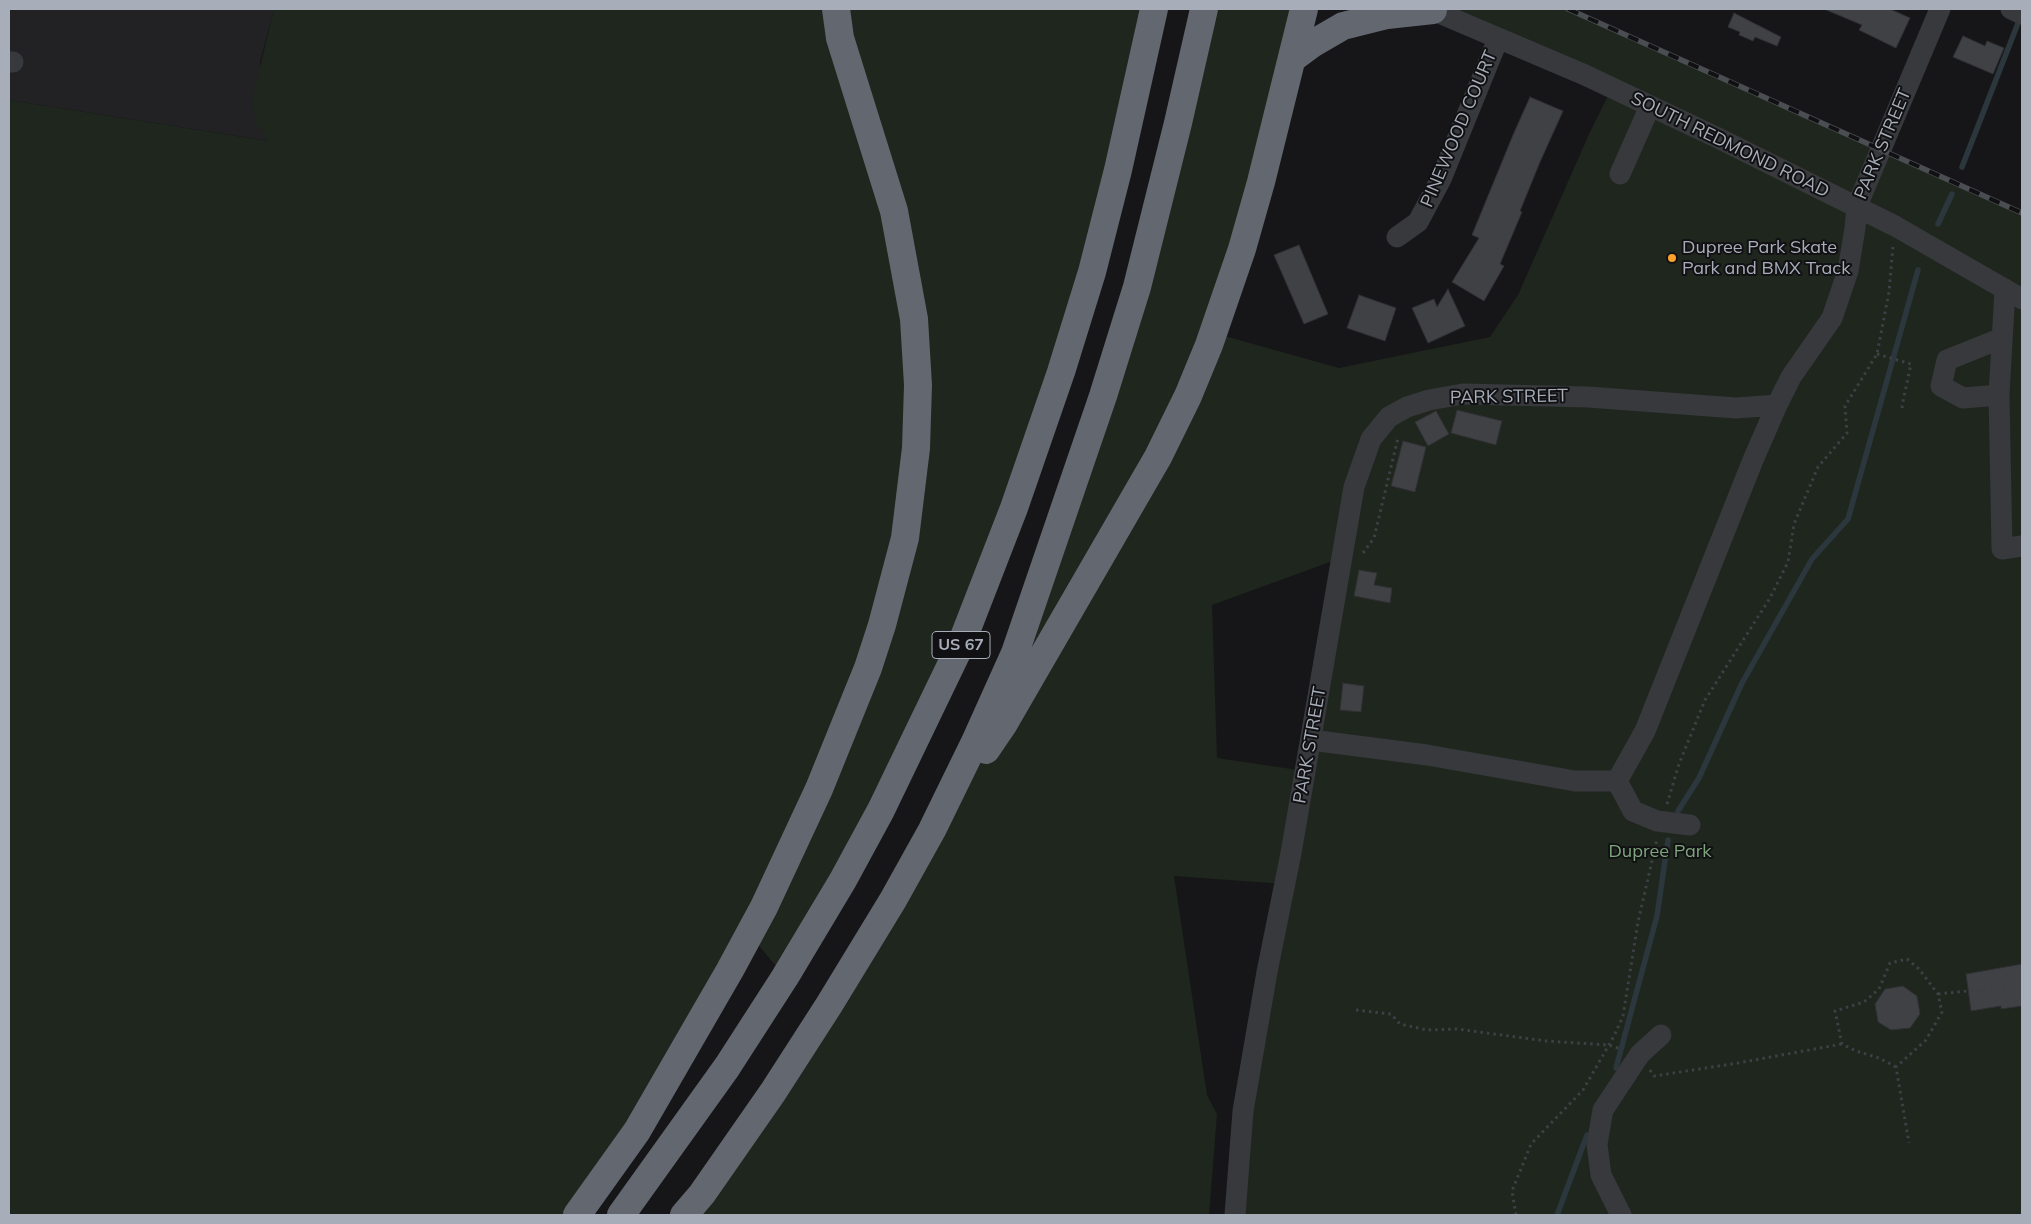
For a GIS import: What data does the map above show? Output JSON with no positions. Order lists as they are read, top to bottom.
{
  "streets": {
    "highway": ["US 67"],
    "street": ["PINEWOOD COURT", "PARK STREET", "SOUTH REDMOND ROAD"]
  },
  "crossings": [
    ["PINEWOOD COURT", "SOUTH REDMOND ROAD"],
    ["PARK STREET", "SOUTH REDMOND ROAD"]
  ],
  "parks": ["Dupree Park"],
  "places": ["Dupree Park Skate Park and BMX Track"]
}
